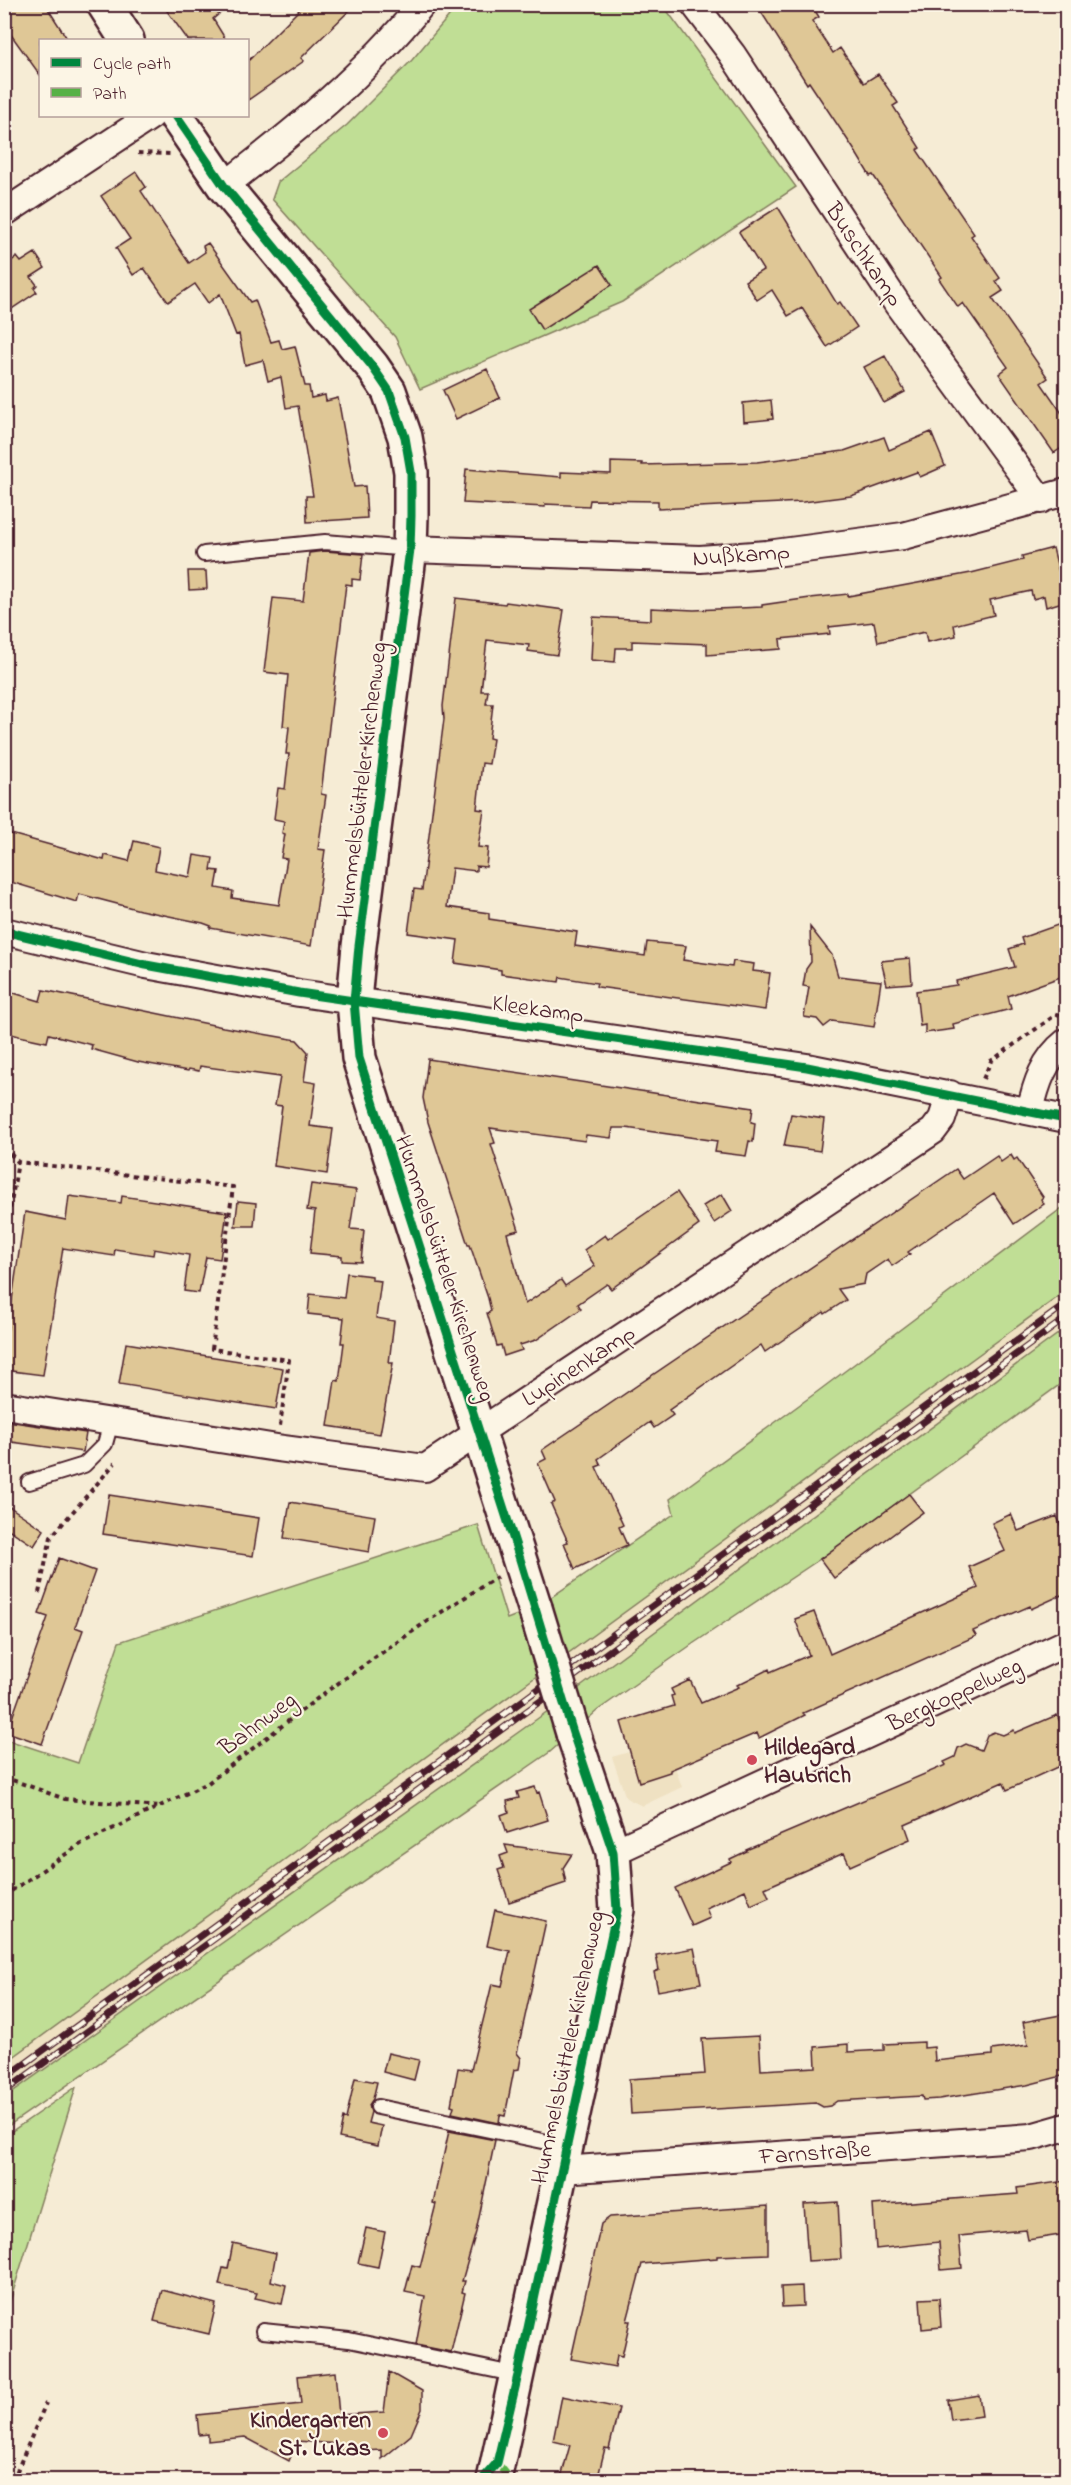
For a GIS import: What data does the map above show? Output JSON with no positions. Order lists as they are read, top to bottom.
{
  "streets": {
    "street": [
      "Buschkamp",
      "Nußkamp",
      "Hummelsbütteler Kirchenweg",
      "Kleekamp",
      "Lupinenkamp",
      "Bergkoppelweg",
      "Farnstraße"
    ],
    "path": ["Bahnweg"]
  },
  "crossings": [
    ["Buschkamp", "Nußkamp"],
    ["Nußkamp", "Hummelsbütteler Kirchenweg"],
    ["Hummelsbütteler Kirchenweg", "Kleekamp"],
    ["Hummelsbütteler Kirchenweg", "Lupinenkamp"],
    ["Hummelsbütteler Kirchenweg", "Bergkoppelweg"],
    ["Hummelsbütteler Kirchenweg", "Bahnweg"],
    ["Hummelsbütteler Kirchenweg", "Farnstraße"],
    ["Kleekamp", "Lupinenkamp"]
  ],
  "places": ["Hildegard Haubrich", "Kindergarten St. Lukas"],
  "legend": ["Cycle path", "Path"]
}
